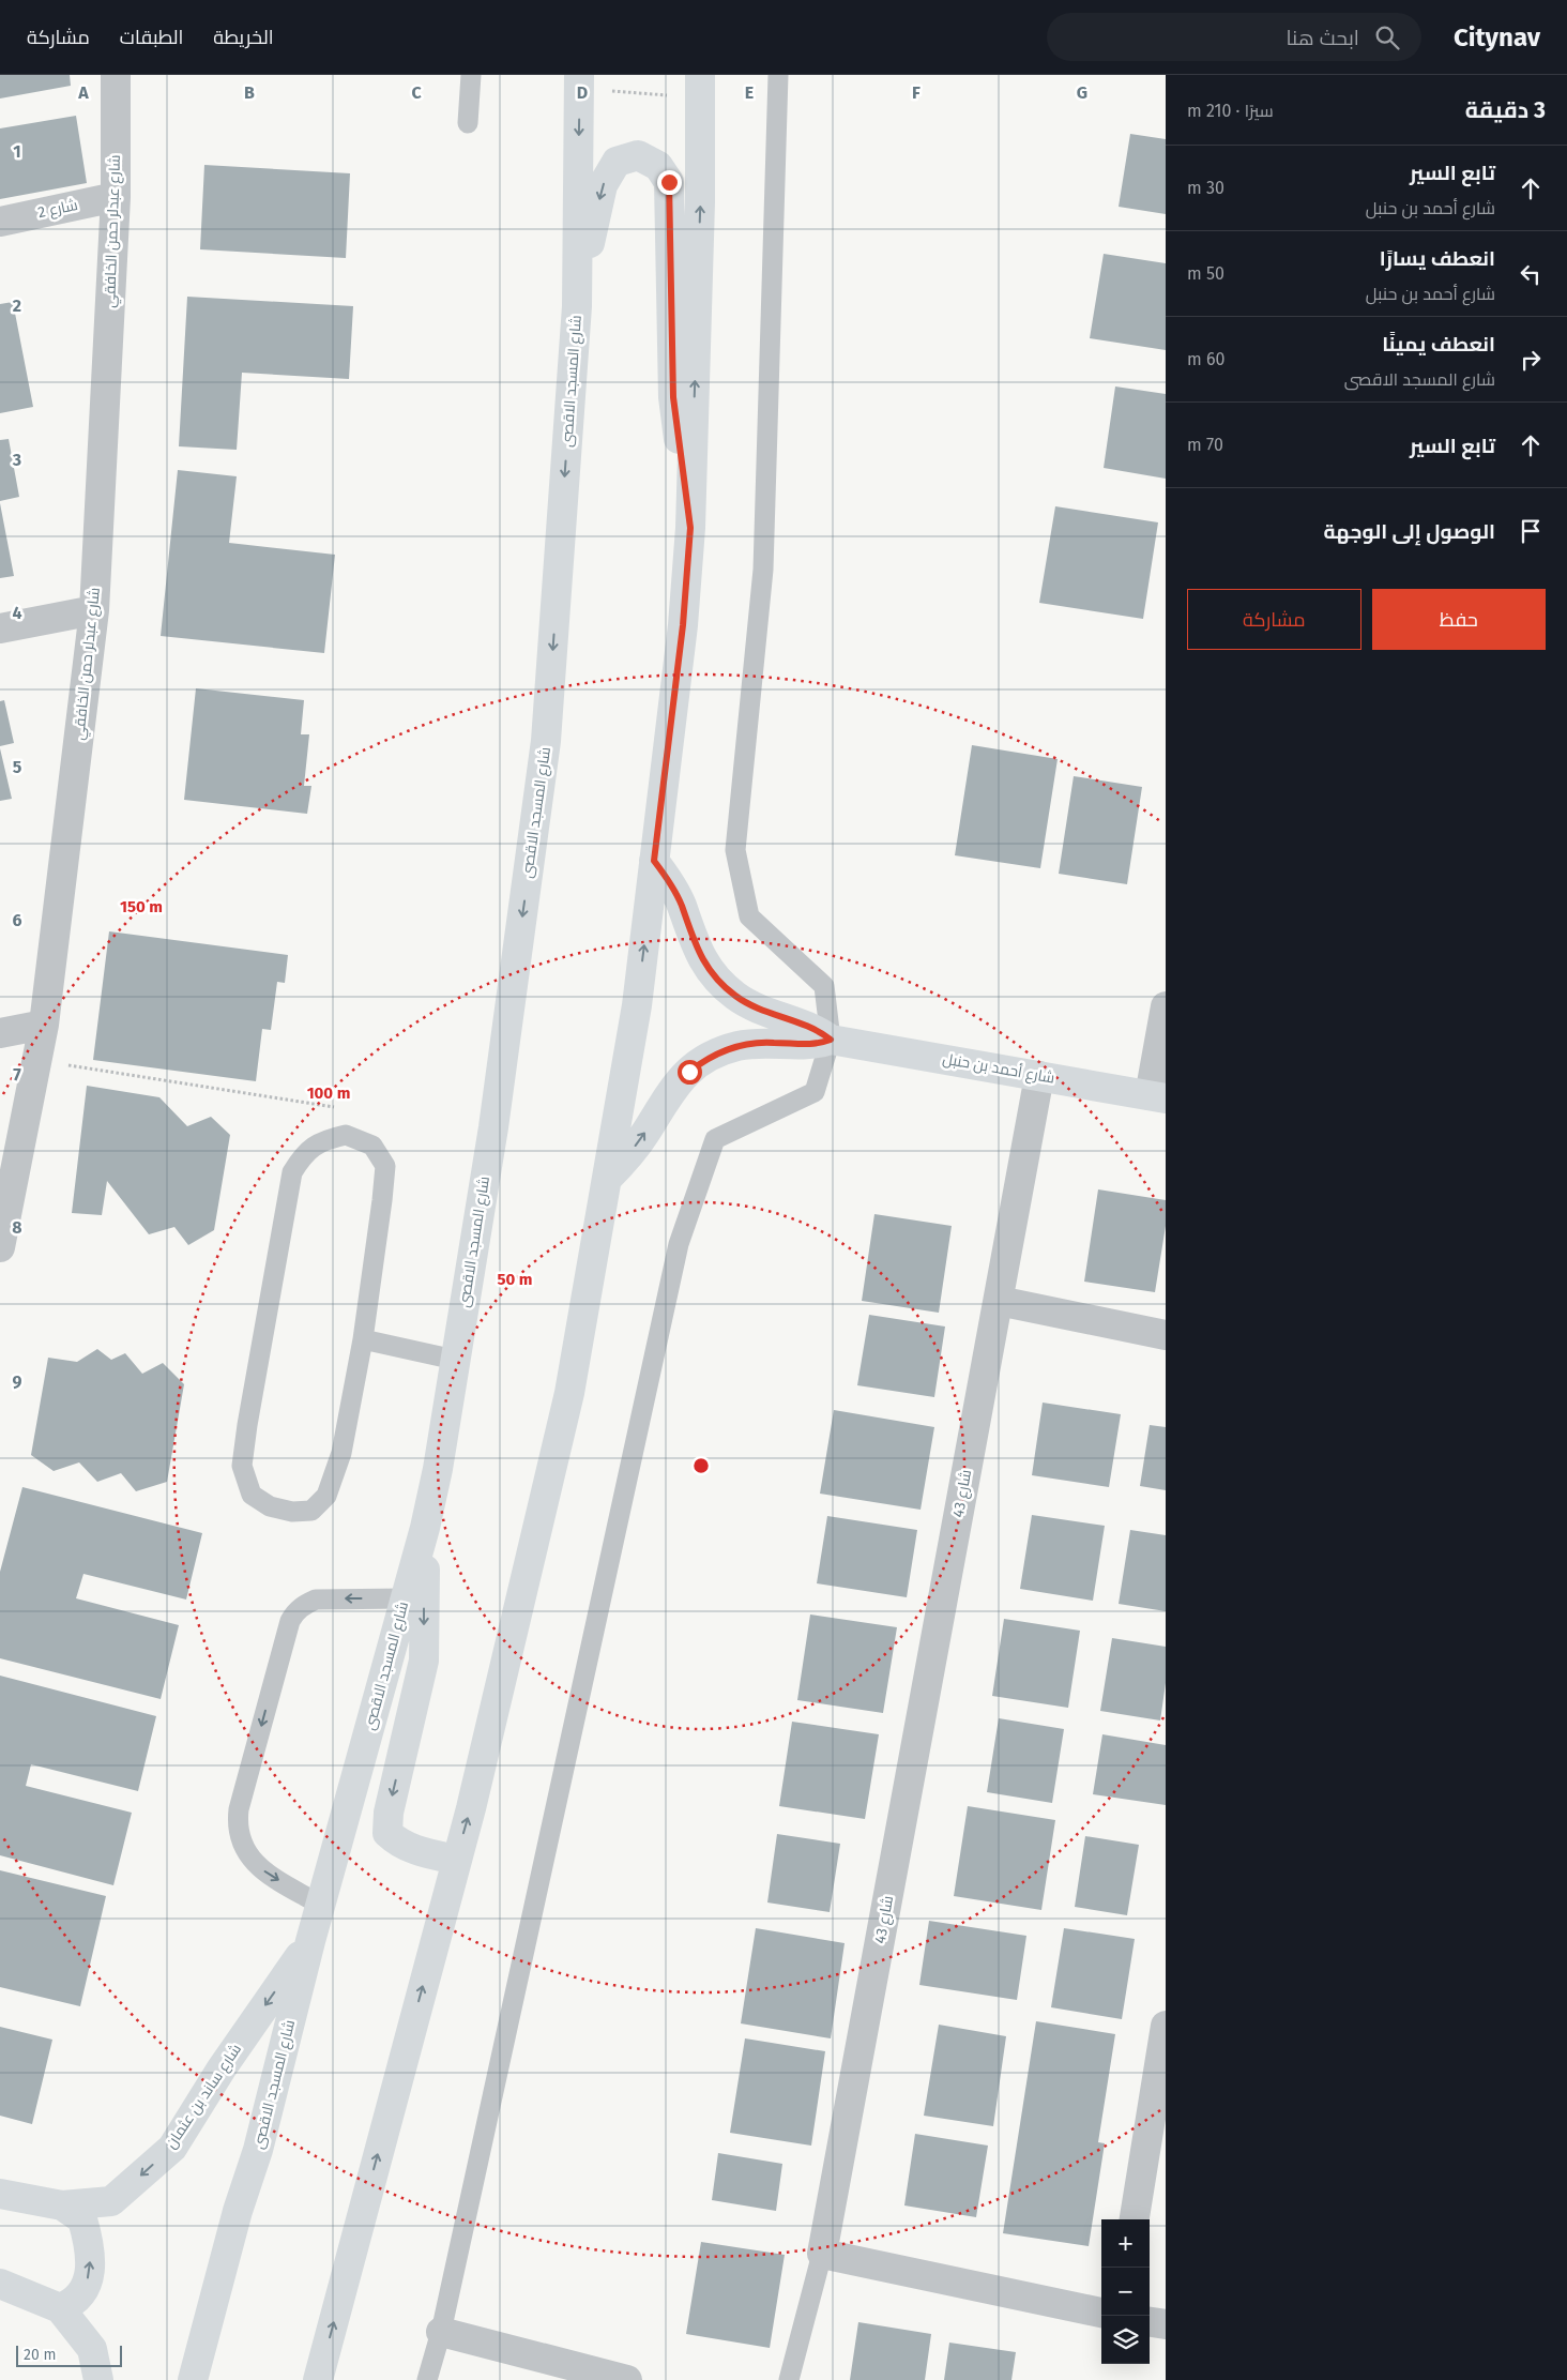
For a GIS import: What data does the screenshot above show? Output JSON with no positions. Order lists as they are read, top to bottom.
{
  "streets": {
    "main road": ["شارع المسجد الاقصى", "شارع أحمد بن حنبل", "شارع ساند بن عثمان"],
    "street": ["شارع 2", "شارع عبدلر حمن الخافقي", "شارع 43"]
  },
  "crossings": [
    ["شارع 2", "شارع عبدلر حمن الخافقي"],
    ["شارع المسجد الاقصى", "شارع ساند بن عثمان"],
    ["شارع أحمد بن حنبل", "شارع 43"]
  ],
  "one_way": ["شارع ساند بن عثمان"],
  "scale_bar": "20 m",
  "page": {
    "header": "Citynav",
    "search": "ابحث هنا",
    "nav": ["الخريطة", "الطبقات", "مشاركة"],
    "heading": ["3 دقيقة", "سيرًا · 210 m"],
    "list": [
      ["تابع السير", "شارع أحمد بن حنبل", "30 m"],
      ["انعطف يسارًا", "شارع أحمد بن حنبل", "50 m"],
      ["انعطف يمينًا", "شارع المسجد الاقصى", "60 m"],
      ["تابع السير", "70 m"],
      "الوصول إلى الوجهة"
    ],
    "buttons": ["حفظ", "مشاركة"],
    "map_buttons": ["+", "−"],
    "scale": "20 m"
  },
  "grid": {
    "columns": [
      "A",
      "B",
      "C",
      "D",
      "E",
      "F",
      "G"
    ],
    "rows": [
      "1",
      "2",
      "3",
      "4",
      "5",
      "6",
      "7",
      "8",
      "9"
    ]
  },
  "rings": ["150 m", "100 m", "50 m"]
}
